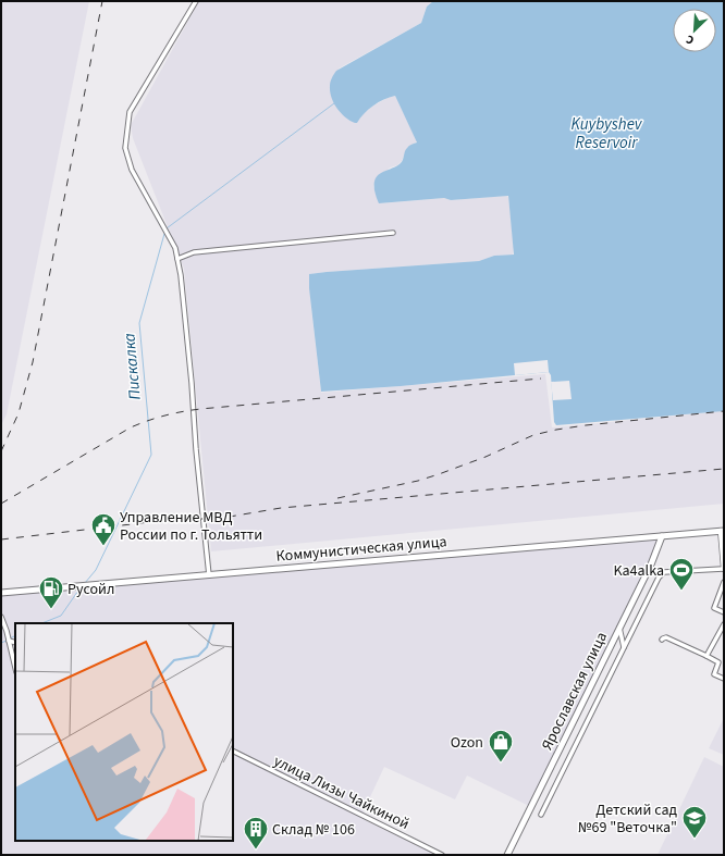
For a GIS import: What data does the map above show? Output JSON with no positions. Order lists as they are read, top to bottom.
{
  "streets": {
    "main road": ["Коммунистическая улица", "Ярославская улица"],
    "street": ["улица Лизы Чайкиной"]
  },
  "crossings": [
    ["Коммунистическая улица", "Ярославская улица"]
  ],
  "water": ["Kuybyshev Reservoir", "Пискалка"],
  "places": {
    "public building": ["Управление МВД России по г. Тольятти"],
    "sports": ["Ka4alka"],
    "fuel station": ["Русойл"],
    "shop": ["Ozon"],
    "school or university": ["Детский сад №69 \"Веточка\""],
    "building": ["Склад № 106"]
  },
  "north": "bottom left"
}
